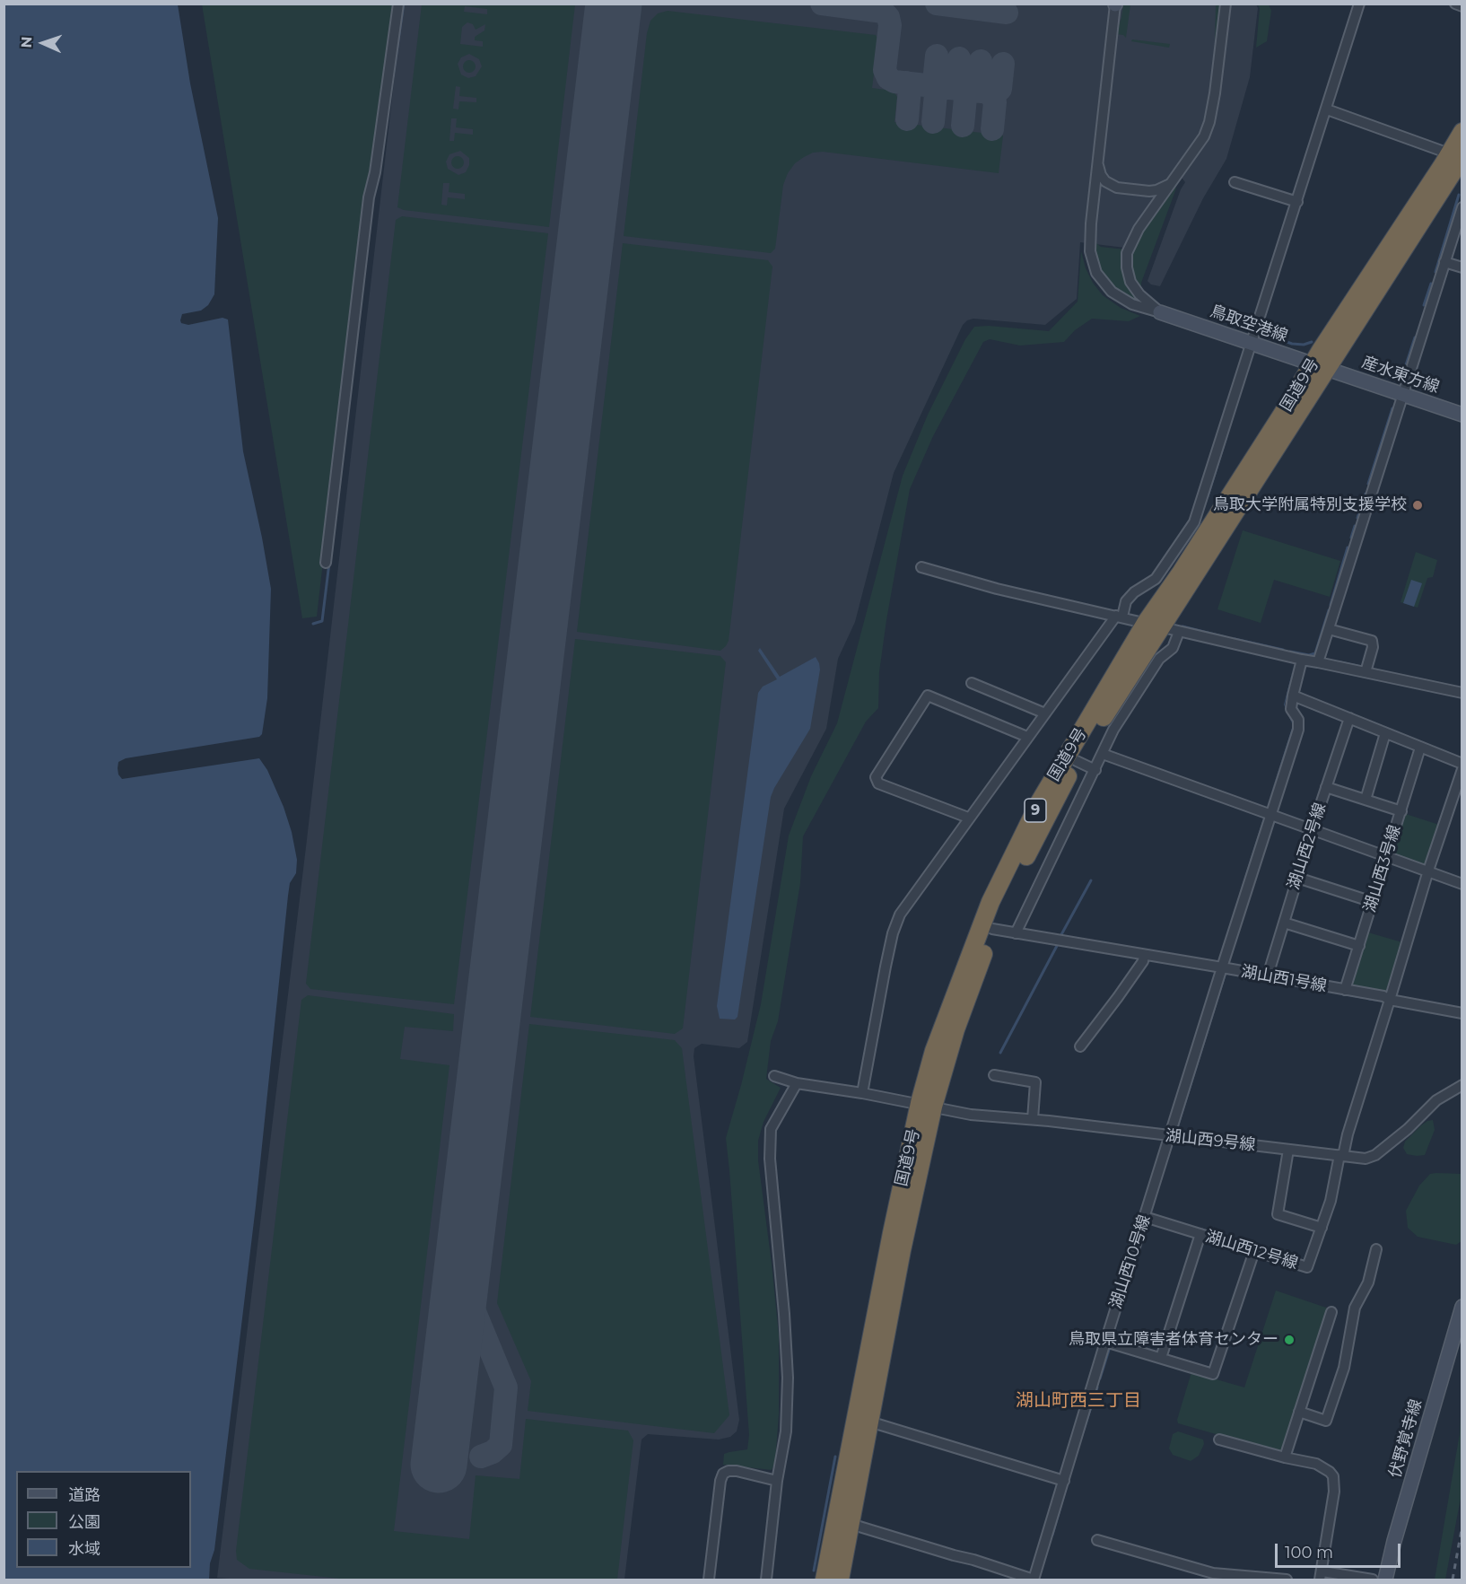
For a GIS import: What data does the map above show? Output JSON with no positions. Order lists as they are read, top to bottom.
{
  "streets": {
    "highway": ["国道9号", "9"],
    "main road": ["鳥取空港線", "産水東方線", "伏野覚寺線"],
    "street": [
      "湖山西2号線",
      "湖山西3号線",
      "湖山西1号線",
      "湖山西9号線",
      "湖山西12号線",
      "湖山西10号線"
    ]
  },
  "crossings": [
    ["鳥取空港線", "産水東方線"],
    ["鳥取空港線", "国道9号"],
    ["産水東方線", "国道9号"],
    ["国道9号", "湖山西9号線"],
    ["湖山西2号線", "湖山西1号線"],
    ["湖山西3号線", "湖山西1号線"],
    ["湖山西1号線", "湖山西12号線"],
    ["湖山西1号線", "湖山西10号線"],
    ["湖山西9号線", "湖山西12号線"],
    ["湖山西9号線", "湖山西10号線"],
    ["湖山西12号線", "湖山西10号線"]
  ],
  "districts": ["湖山町西三丁目"],
  "places": ["鳥取大学附属特別支援学校", "鳥取県立障害者体育センター"],
  "legend": ["道路", "公園", "水域"],
  "scale_bar": "100 m",
  "north": "left"
}
